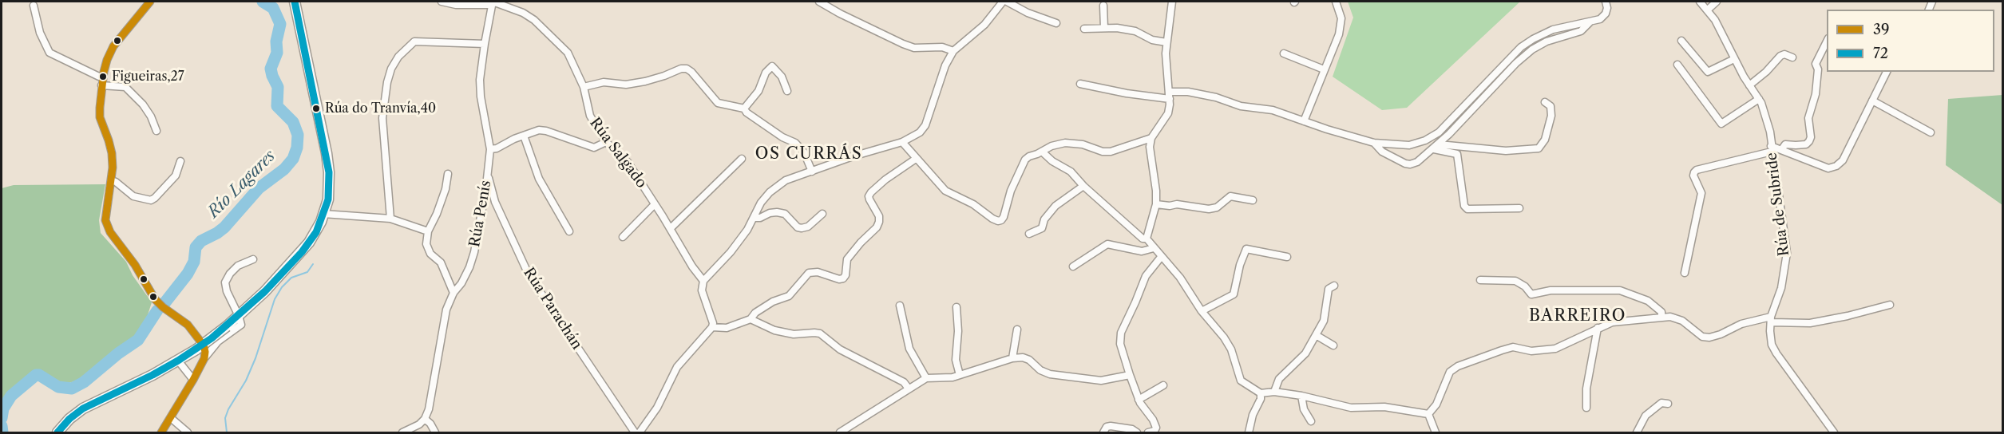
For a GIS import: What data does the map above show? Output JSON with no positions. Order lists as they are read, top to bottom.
{
  "streets": {
    "street": [
      "Rúa Salgado",
      "Rúa de Subride",
      "Rúa Penís",
      "Rúa Parachán"
    ]
  },
  "crossings": [
    ["Rúa Salgado", "Rúa Penís"],
    ["Rúa Penís", "Rúa Parachán"]
  ],
  "districts": ["OS CURRÁS", "BARREIRO"],
  "water": ["Río Lagares"],
  "places": ["Figueiras,27", "Rúa do Tranvía,40"],
  "lines": ["transit line 39", "transit line 72"],
  "legend": ["39", "72"]
}
